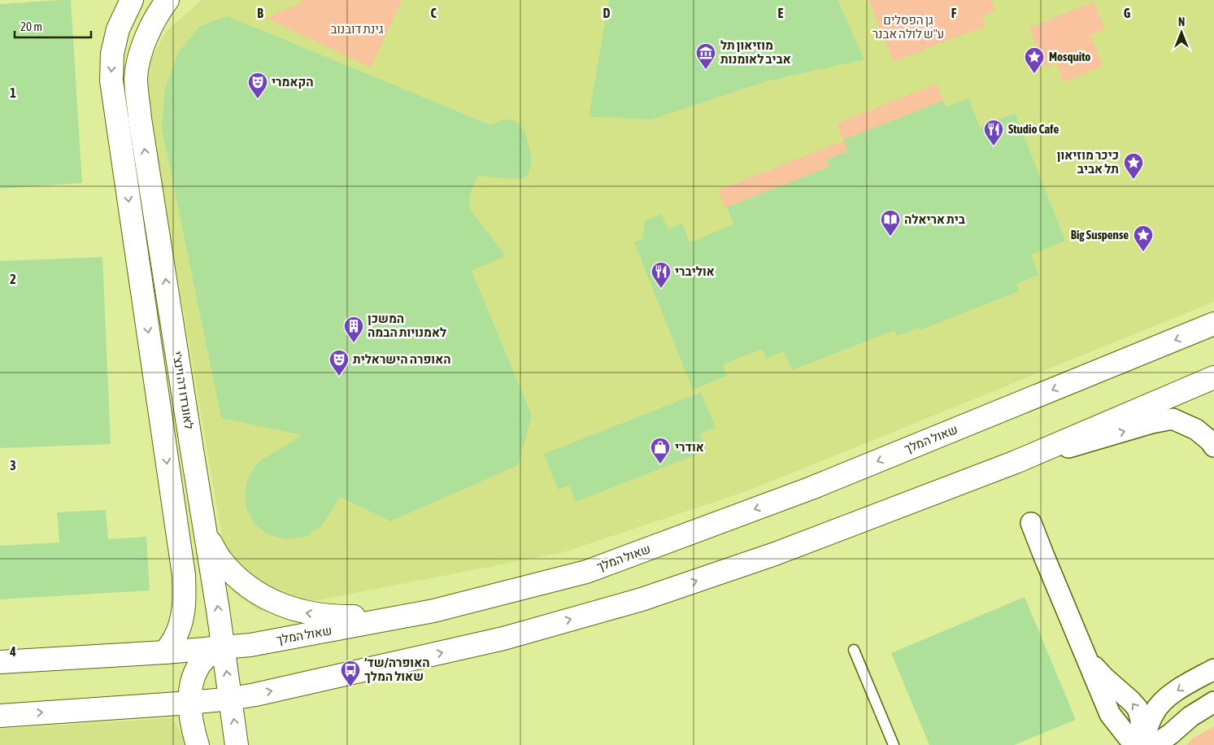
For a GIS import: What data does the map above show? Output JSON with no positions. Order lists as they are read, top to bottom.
{
  "streets": {
    "street": ["לאונרדו דה וינצ'י", "שאול המלך"]
  },
  "crossings": [
    ["לאונרדו דה וינצ'י", "שאול המלך"]
  ],
  "parks": ["גן הפסלים ע\"ש לולה אבנר", "גינת דובנוב"],
  "places": {
    "museum": ["מוזיאון תל אביב לאומנות"],
    "place": ["Mosquito", "כיכר מוזיאון תל אביב", "Big Suspense"],
    "theatre": ["הקאמרי", "האופרה הישראלית"],
    "restaurant": ["Studio Cafe", "אוליברי"],
    "library": ["בית אריאלה"],
    "building": ["המשכן לאמנויות הבמה"],
    "shop": ["אודרי"],
    "bus stop": ["האופרה/שד׳ שאול המלך"]
  },
  "scale_bar": "20 m",
  "north": "top",
  "grid": {
    "columns": [
      "B",
      "C",
      "D",
      "E",
      "F",
      "G"
    ],
    "rows": [
      "1",
      "2",
      "3",
      "4"
    ]
  }
}
